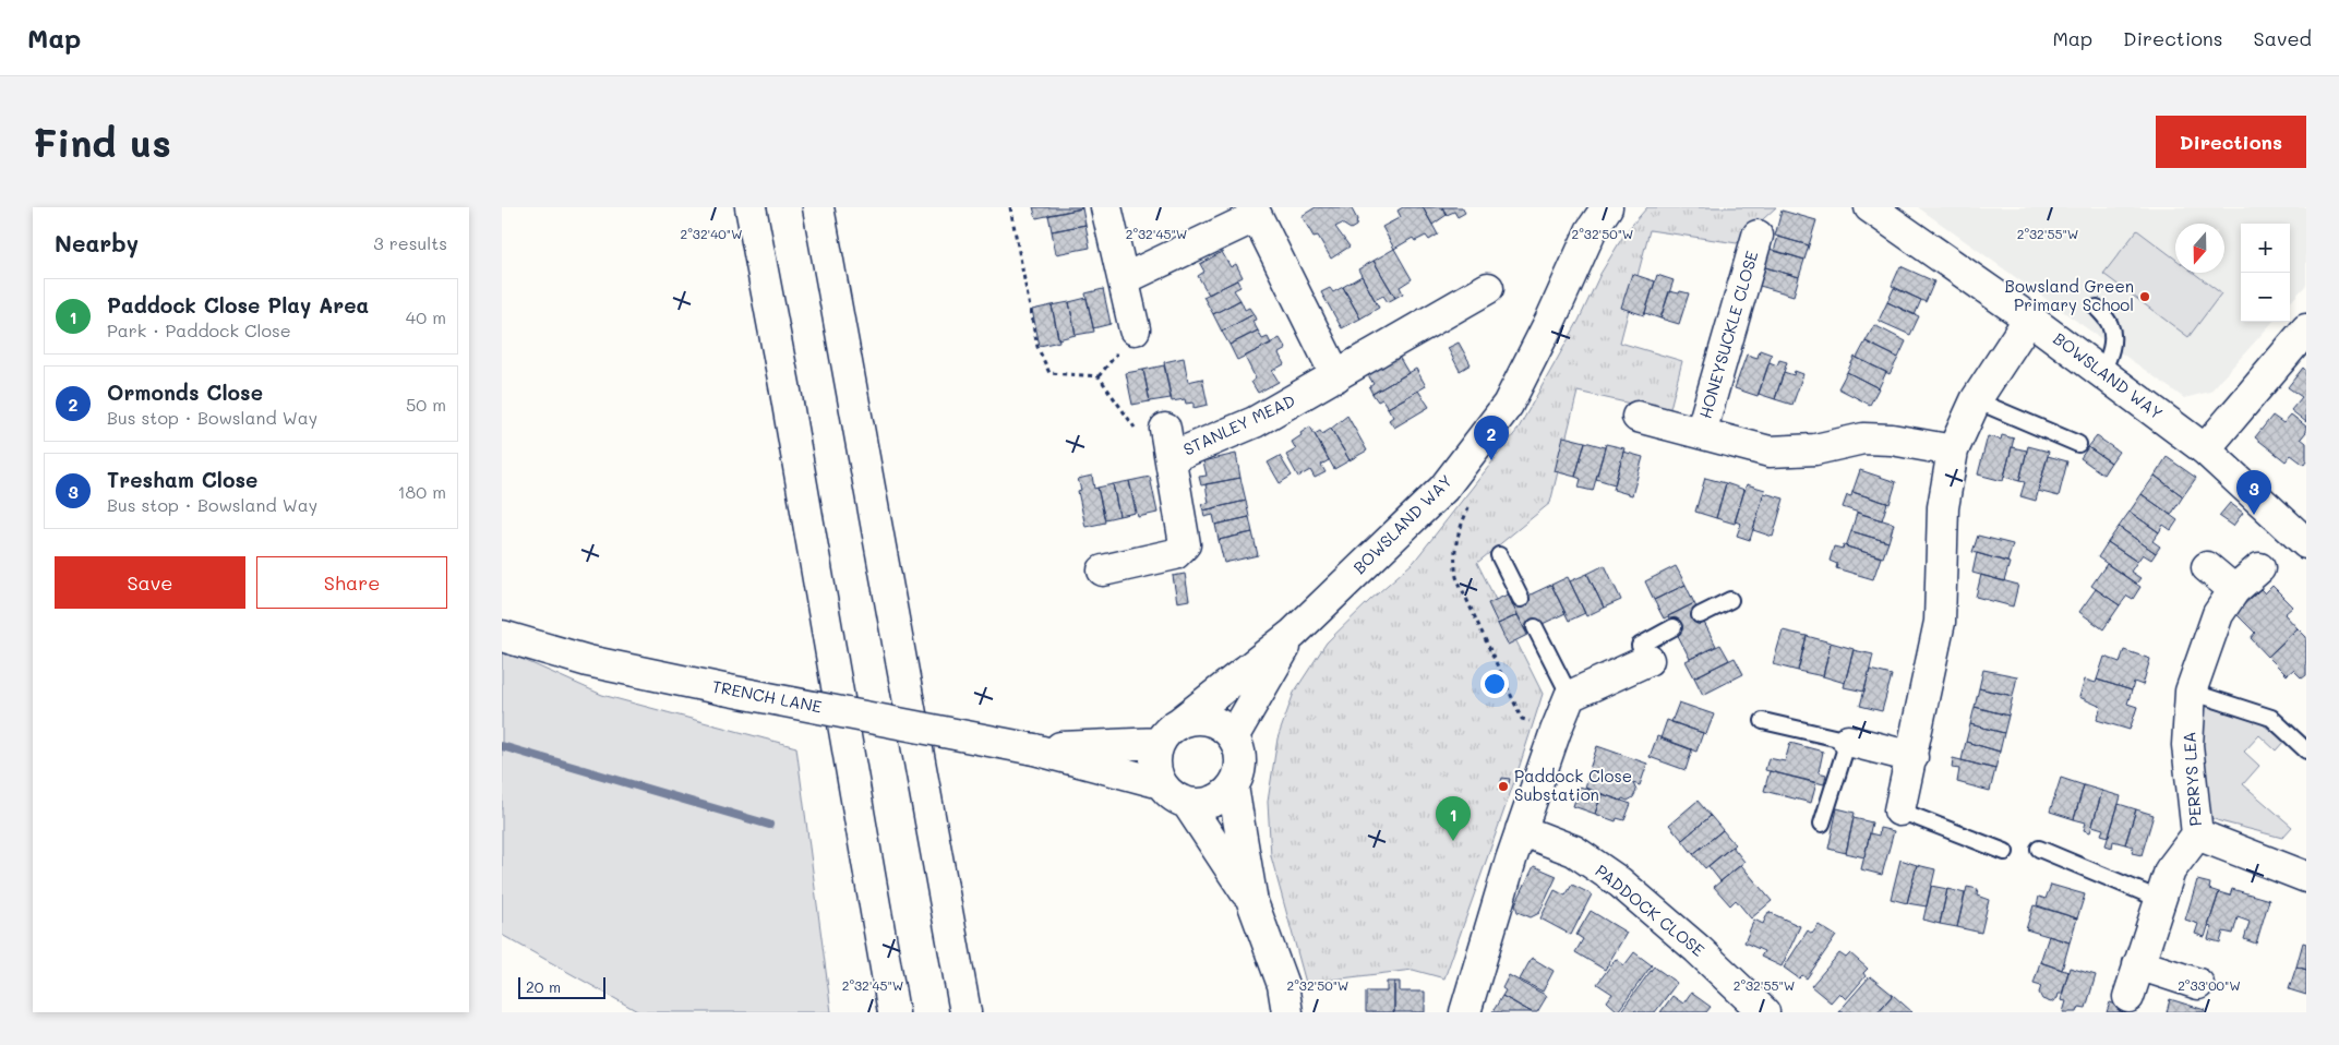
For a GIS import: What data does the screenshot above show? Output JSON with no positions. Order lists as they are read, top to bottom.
{
  "streets": {
    "main road": [
      "HONEYSUCKLE CLOSE",
      "BOWSLAND WAY",
      "STANLEY MEAD",
      "TRENCH LANE",
      "PERRYS LEA",
      "PADDOCK CLOSE"
    ]
  },
  "crossings": [
    ["BOWSLAND WAY", "TRENCH LANE"]
  ],
  "places": ["Bowsland Green Primary School", "Paddock Close Substation"],
  "scale_bar": "20 m",
  "north": "bottom",
  "page": {
    "header": "Map",
    "nav": ["Map", "Directions", "Saved"],
    "buttons": [
      "Directions",
      ["Save", "Share"]
    ],
    "title": "Find us",
    "heading": ["Nearby", "3 results"],
    "map_buttons": ["+", "−"],
    "list": [
      {
        "mark": "1",
        "name": "Paddock Close Play Area",
        "note": "Park · Paddock Close",
        "value": "40 m"
      },
      {
        "mark": "2",
        "name": "Ormonds Close",
        "note": "Bus stop · Bowsland Way",
        "value": "50 m"
      },
      {
        "mark": "3",
        "name": "Tresham Close",
        "note": "Bus stop · Bowsland Way",
        "value": "180 m"
      }
    ],
    "pins": ["2", "3", "1"],
    "scale": "20 m"
  },
  "coordinates": [
    "2°32'40\"W",
    "2°32'45\"W",
    "2°32'50\"W",
    "2°32'55\"W",
    "2°33'00\"W"
  ]
}
